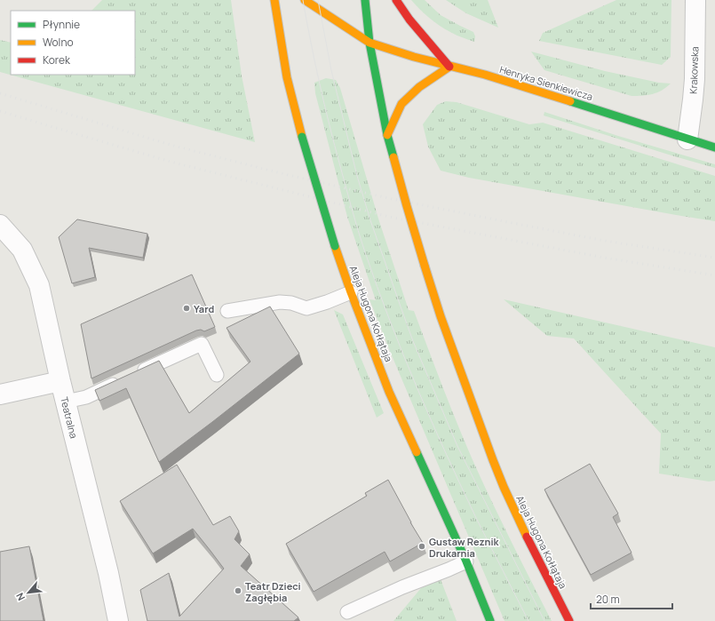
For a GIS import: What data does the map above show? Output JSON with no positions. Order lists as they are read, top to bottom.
{
  "streets": {
    "main road": ["Henryka Sienkiewicza", "Aleja Hugona Kołłątaja"],
    "street": ["Krakowska", "Teatralna"]
  },
  "crossings": [
    ["Krakowska", "Henryka Sienkiewicza"],
    ["Henryka Sienkiewicza", "Aleja Hugona Kołłątaja"]
  ],
  "places": ["Yard", "Gustaw Reznik Drukarnia", "Teatr Dzieci Zagłębia"],
  "legend": ["Płynnie", "Wolno", "Korek"],
  "scale_bar": "20 m",
  "north": "bottom left"
}
